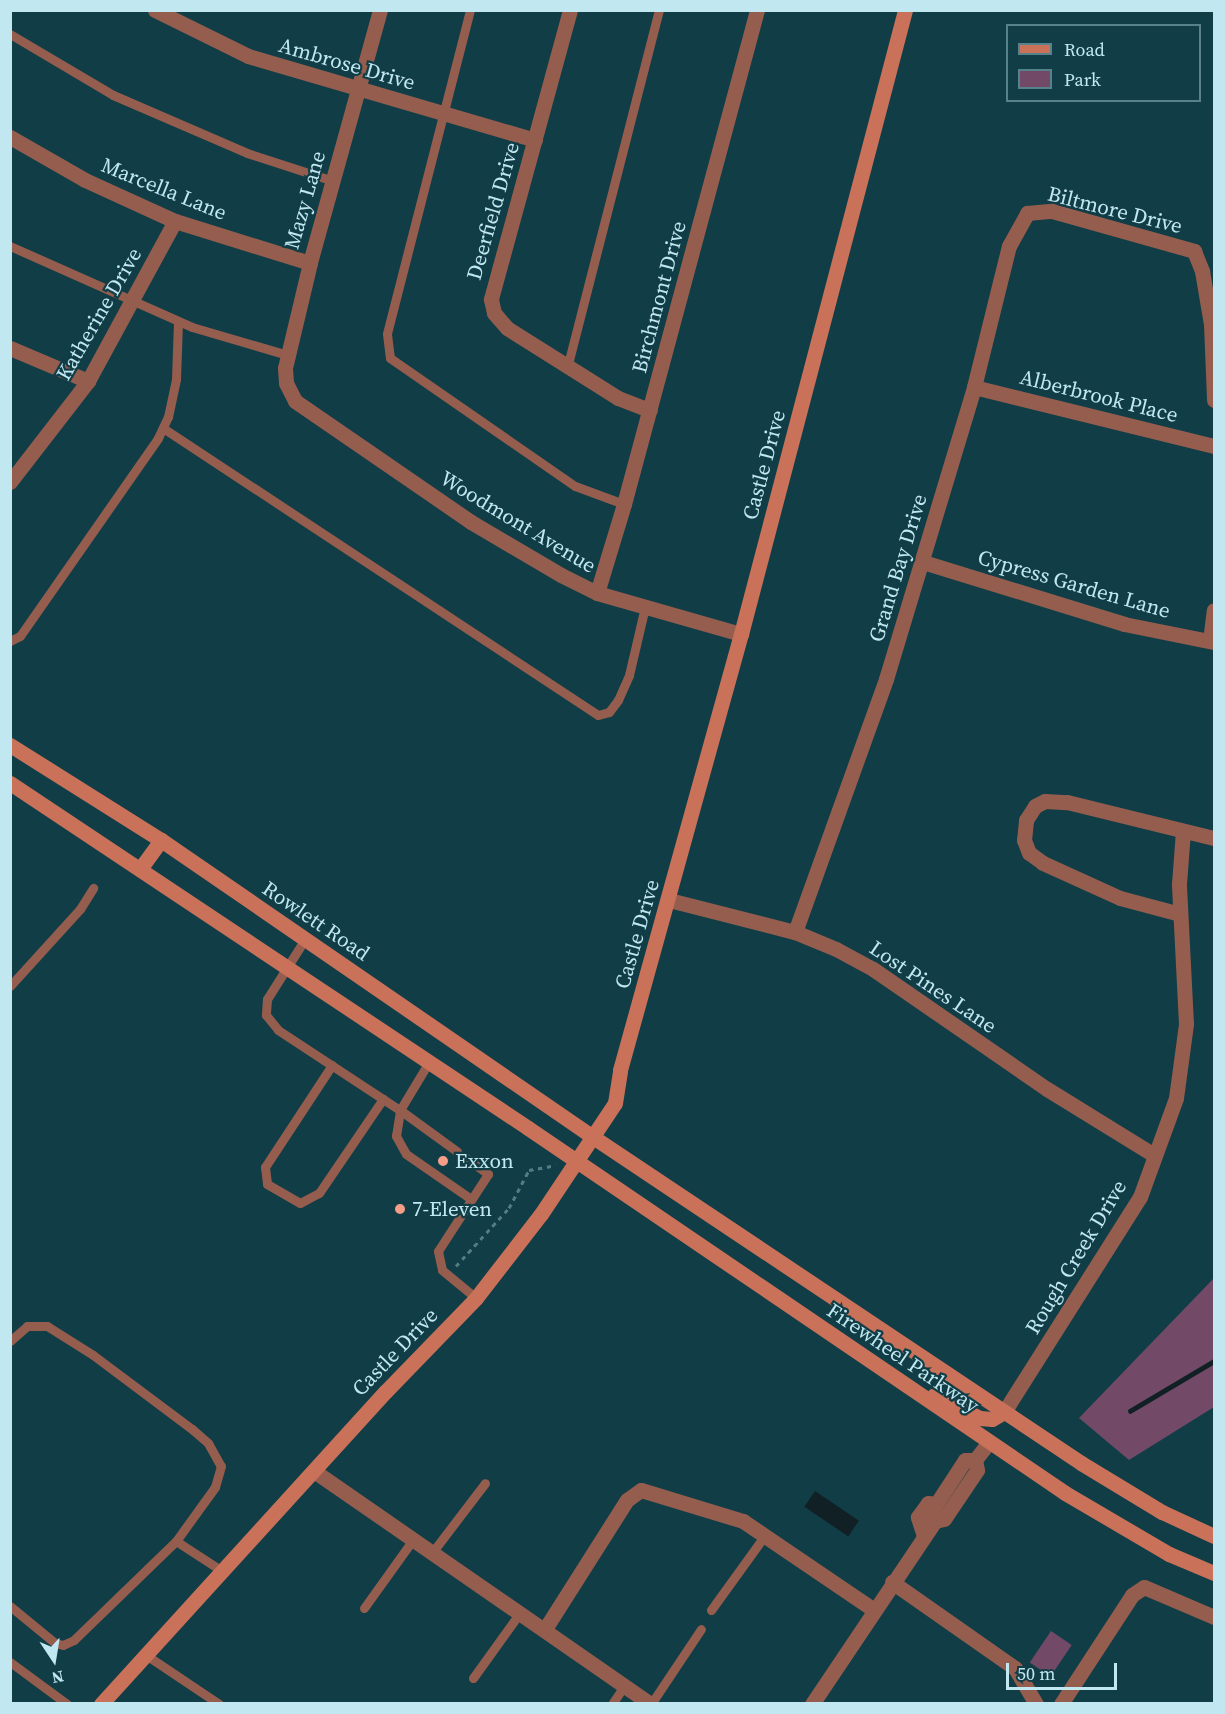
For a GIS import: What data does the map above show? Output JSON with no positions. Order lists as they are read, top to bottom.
{
  "streets": {
    "main road": ["Castle Drive", "Rowlett Road", "Firewheel Parkway"],
    "street": [
      "Ambrose Drive",
      "Marcella Lane",
      "Mazy Lane",
      "Biltmore Drive",
      "Deerfield Drive",
      "Birchmont Drive",
      "Katherine Drive",
      "Alberbrook Place",
      "Woodmont Avenue",
      "Grand Bay Drive",
      "Cypress Garden Lane",
      "Lost Pines Lane",
      "Rough Creek Drive"
    ]
  },
  "crossings": [
    ["Ambrose Drive", "Mazy Lane"],
    ["Ambrose Drive", "Deerfield Drive"],
    ["Marcella Lane", "Mazy Lane"],
    ["Marcella Lane", "Katherine Drive"],
    ["Mazy Lane", "Woodmont Avenue"],
    ["Biltmore Drive", "Grand Bay Drive"],
    ["Deerfield Drive", "Birchmont Drive"],
    ["Birchmont Drive", "Woodmont Avenue"],
    ["Alberbrook Place", "Grand Bay Drive"],
    ["Castle Drive", "Woodmont Avenue"],
    ["Castle Drive", "Rowlett Road"],
    ["Castle Drive", "Lost Pines Lane"],
    ["Castle Drive", "Firewheel Parkway"],
    ["Grand Bay Drive", "Cypress Garden Lane"],
    ["Grand Bay Drive", "Lost Pines Lane"],
    ["Rowlett Road", "Firewheel Parkway"],
    ["Lost Pines Lane", "Rough Creek Drive"],
    ["Rough Creek Drive", "Firewheel Parkway"]
  ],
  "places": ["Exxon", "7-Eleven"],
  "legend": ["Road", "Park"],
  "scale_bar": "50 m",
  "north": "bottom"
}
